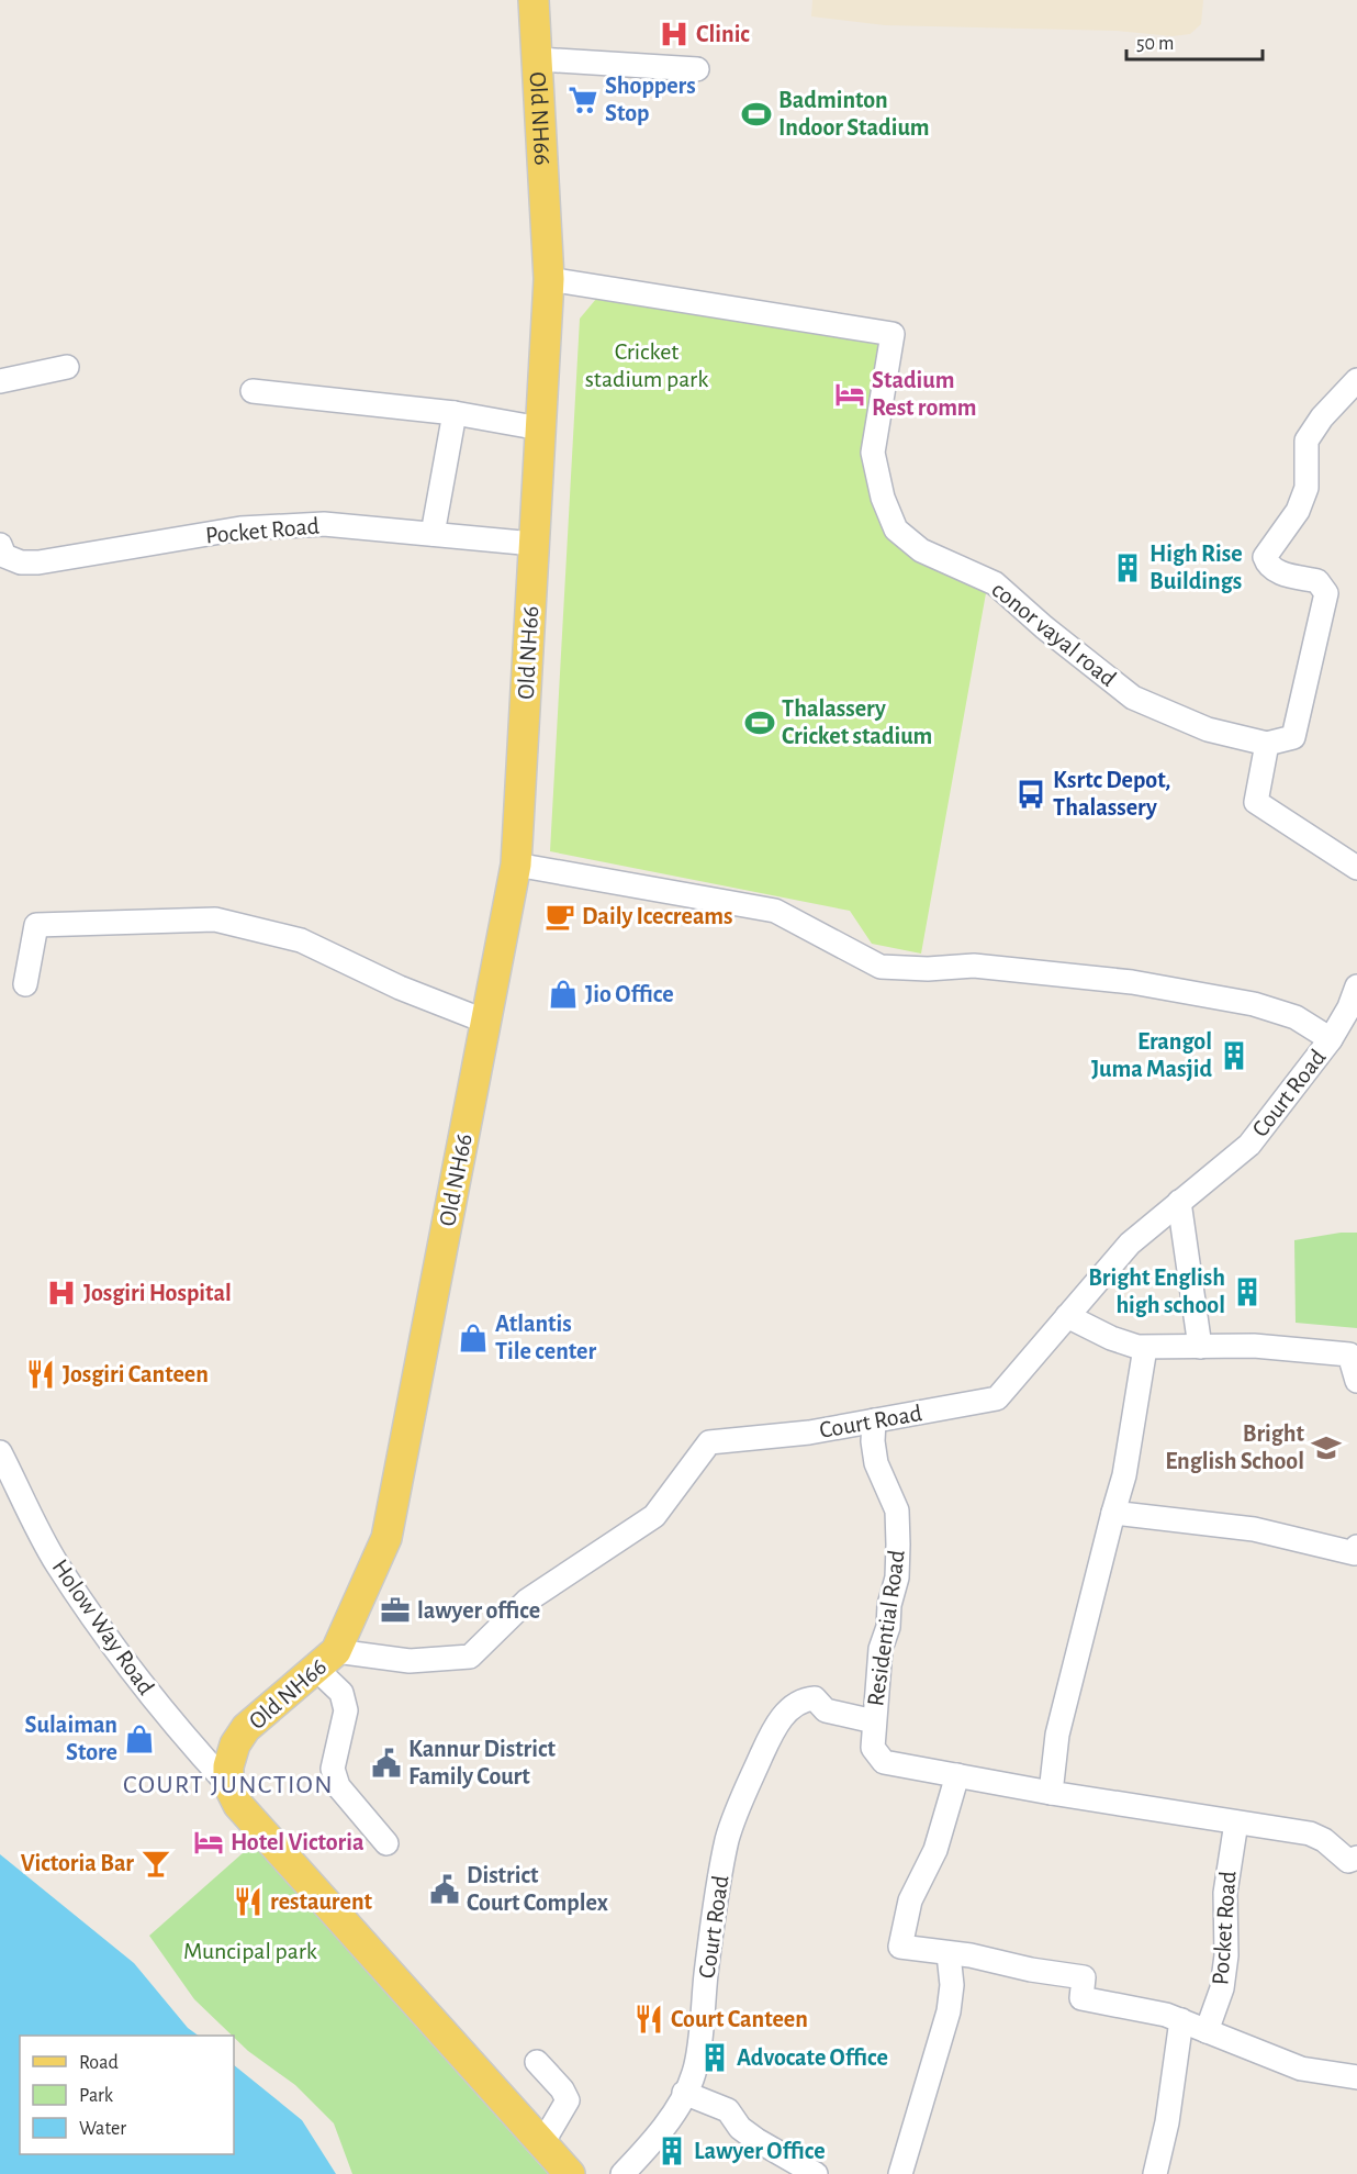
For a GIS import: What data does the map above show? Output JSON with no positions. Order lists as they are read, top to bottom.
{
  "streets": {
    "main road": ["Old NH66"],
    "street": [
      "Pocket Road",
      "conor vayal road",
      "Court Road",
      "Holow Way Road",
      "Residential Road"
    ]
  },
  "crossings": [
    ["Old NH66", "Pocket Road"],
    ["Old NH66", "conor vayal road"],
    ["Old NH66", "Court Road"],
    ["Old NH66", "Holow Way Road"],
    ["Pocket Road", "Residential Road"],
    ["Court Road", "Residential Road"]
  ],
  "districts": ["COURT JUNCTION"],
  "parks": ["Cricket stadium park", "Muncipal park"],
  "places": {
    "hospital": ["Clinic", "Josgiri Hospital"],
    "supermarket": ["Shoppers Stop"],
    "sports": ["Badminton Indoor Stadium", "Thalassery Cricket stadium"],
    "hotel": ["Stadium Rest romm", "Hotel Victoria"],
    "building": [
      "High Rise Buildings",
      "Erangol Juma Masjid",
      "Bright English high school",
      "Advocate Office",
      "Lawyer Office"
    ],
    "bus stop": ["Ksrtc Depot, Thalassery"],
    "cafe": ["Daily Icecreams"],
    "shop": ["Jio Office", "Atlantis Tile center", "Sulaiman Store"],
    "restaurant": ["Josgiri Canteen", "restaurent", "Court Canteen"],
    "school or university": ["Bright English School"],
    "office": ["lawyer office"],
    "public building": ["Kannur District Family Court", "District Court Complex"],
    "bar": ["Victoria Bar"]
  },
  "legend": ["Road", "Park", "Water"],
  "scale_bar": "50 m"
}
